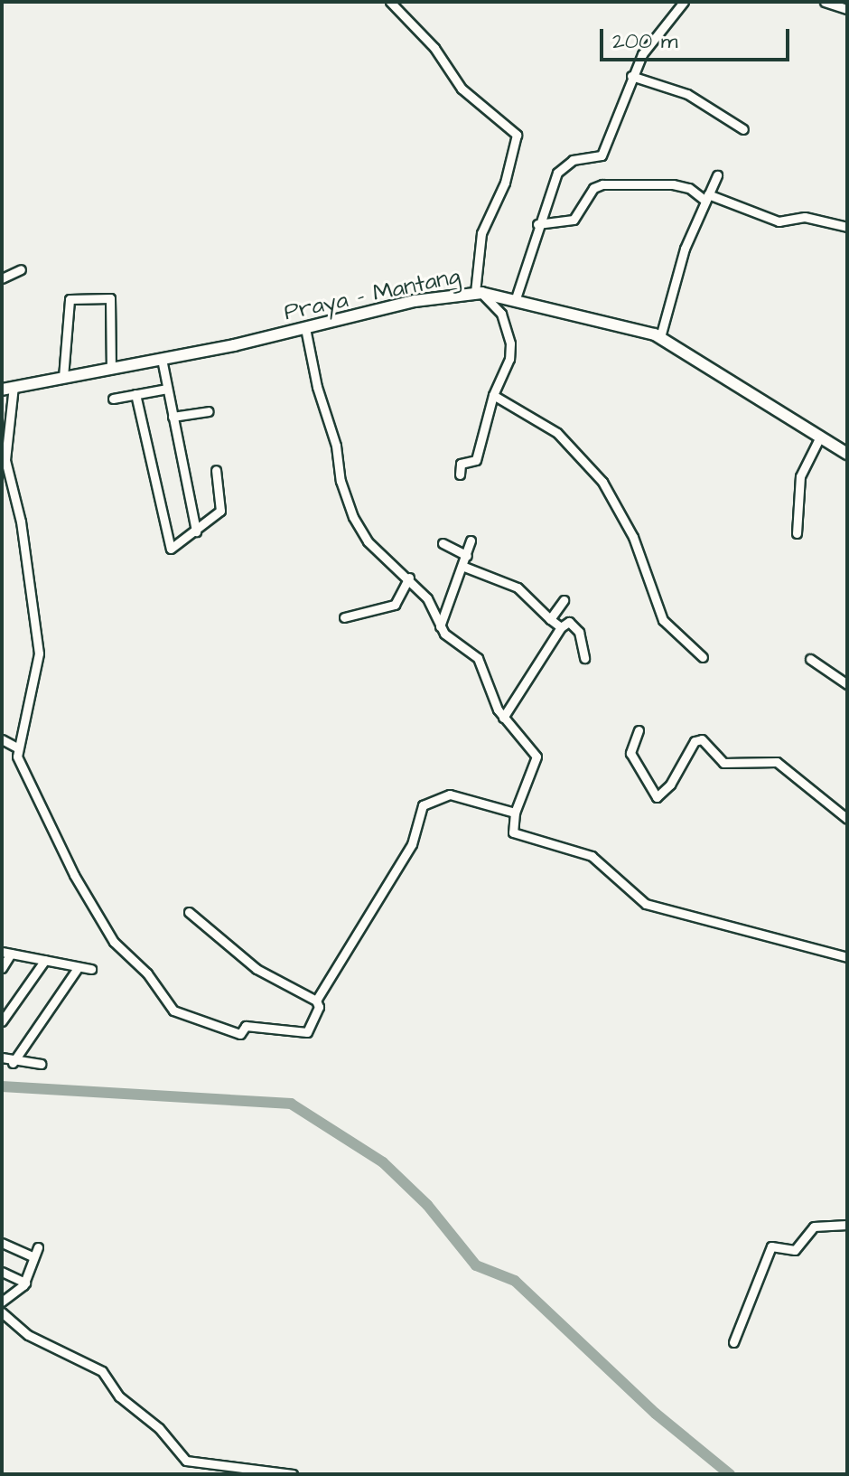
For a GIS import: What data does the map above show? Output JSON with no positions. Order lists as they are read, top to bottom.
{
  "streets": {
    "main road": ["Praya - Mantang"]
  },
  "scale_bar": "200 m"
}
